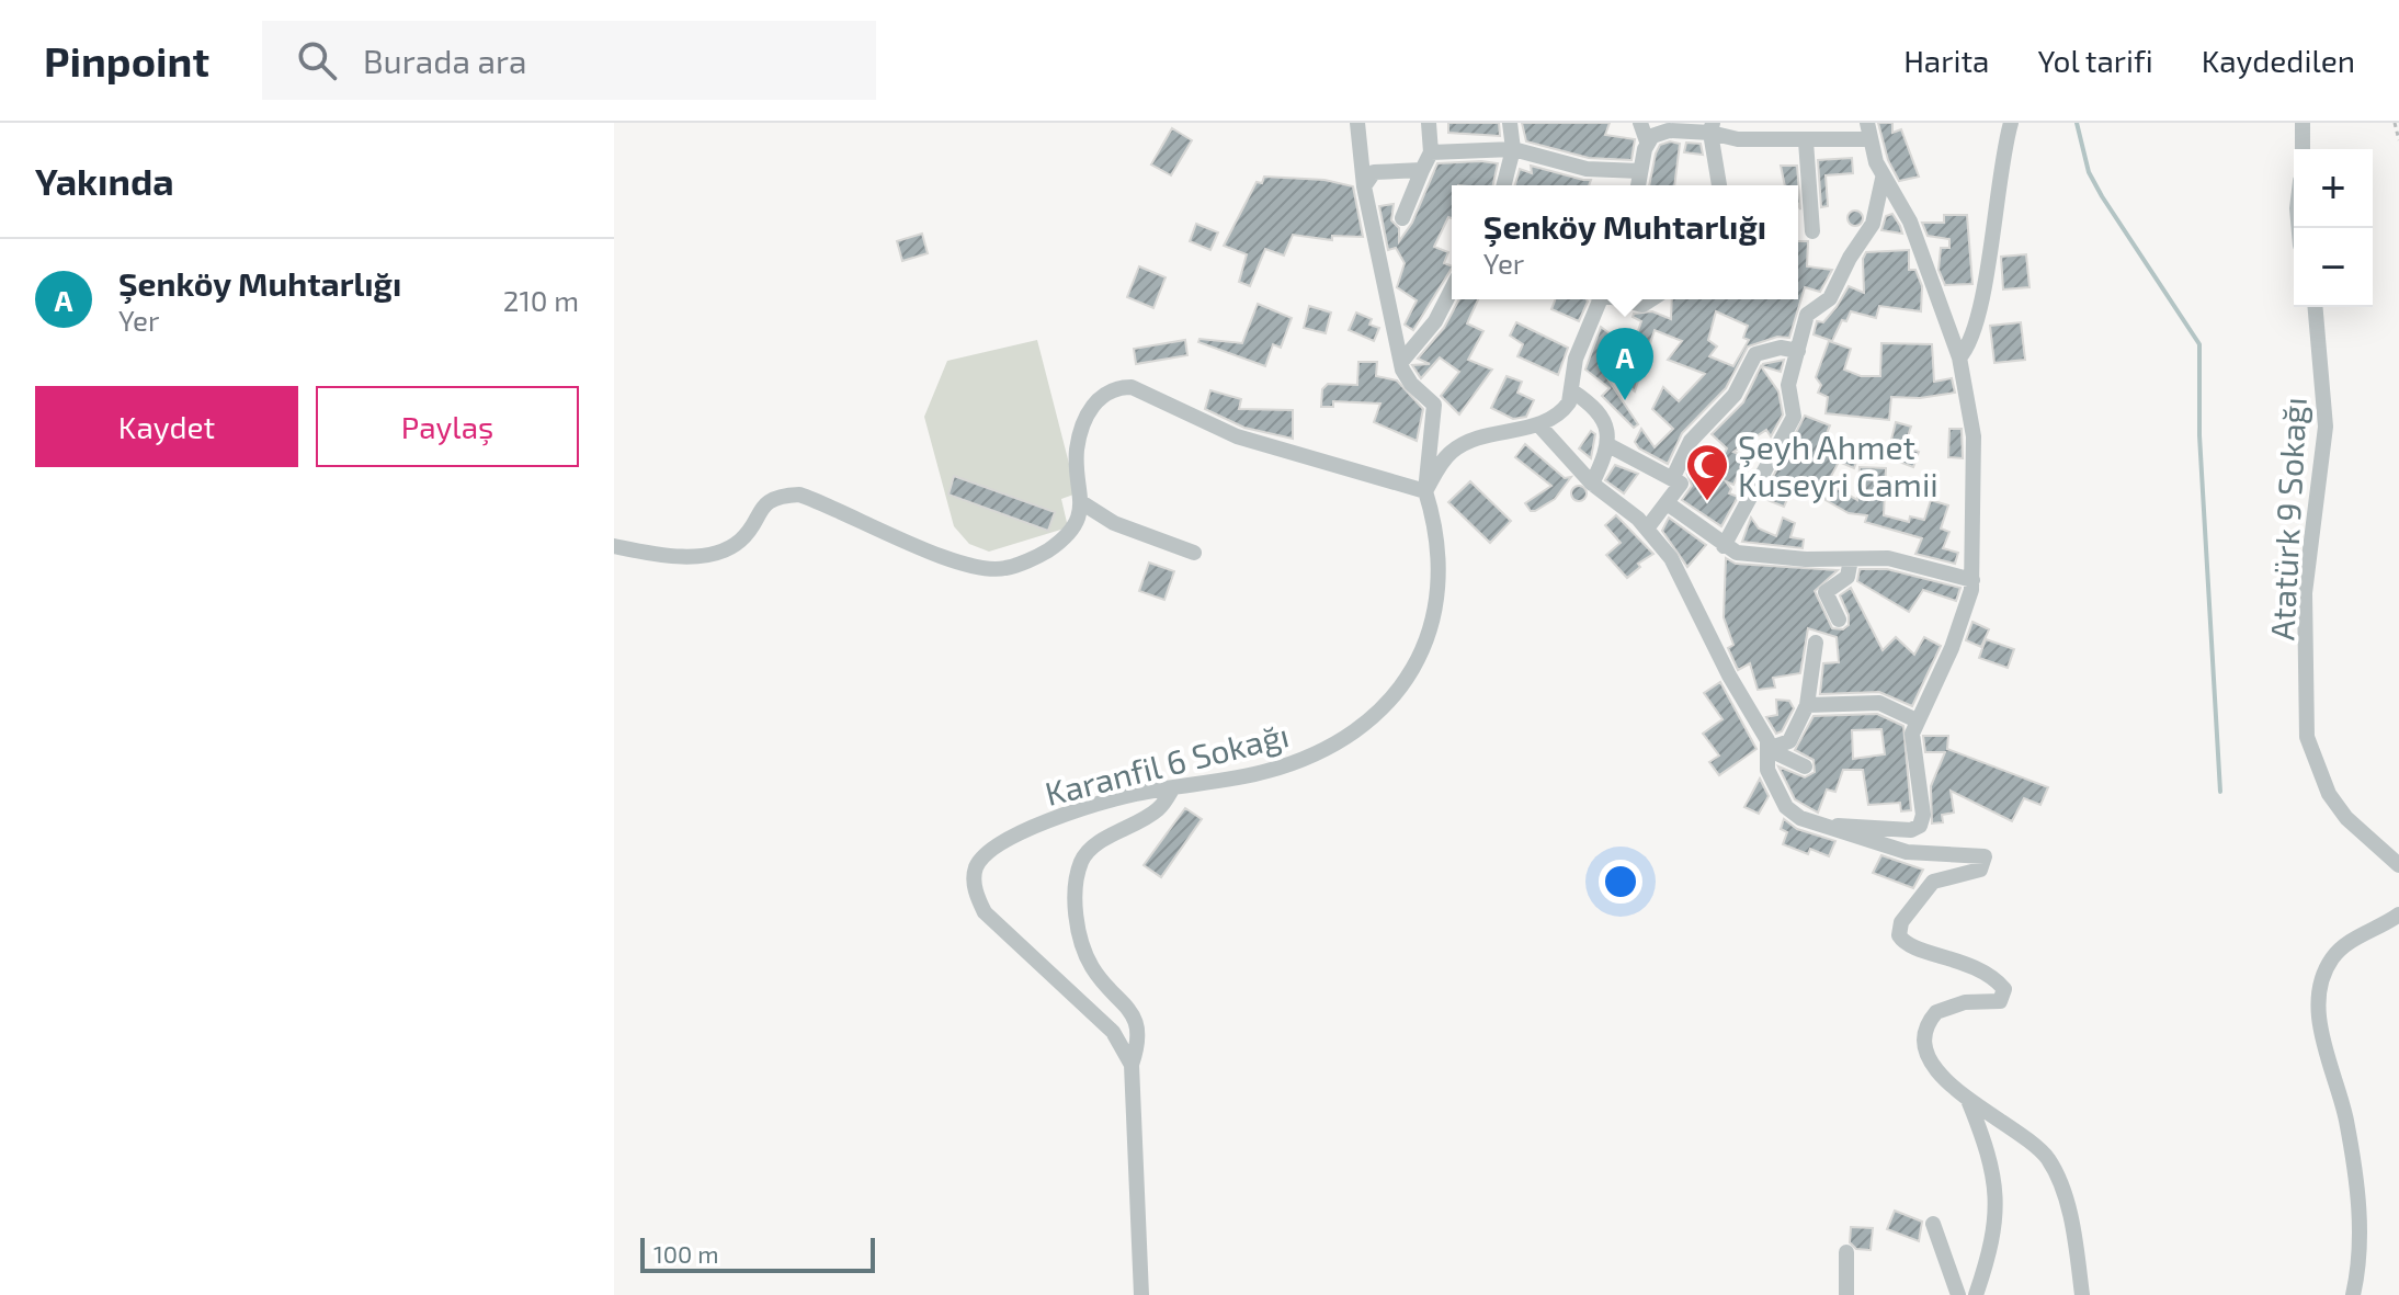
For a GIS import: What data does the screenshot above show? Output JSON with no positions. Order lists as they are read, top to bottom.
{
  "streets": {
    "street": ["Atatürk 9 Sokağı", "Karanfil 6 Sokağı"]
  },
  "places": {
    "mosque": ["Şeyh Ahmet Kuseyri Camii"]
  },
  "scale_bar": "100 m",
  "page": {
    "header": "Pinpoint",
    "search": "Burada ara",
    "nav": ["Harita", "Yol tarifi", "Kaydedilen"],
    "heading": "Yakında",
    "map_buttons": ["+", "−"],
    "popup": ["Şenköy Muhtarlığı", "Yer"],
    "list": [
      {
        "mark": "A",
        "name": "Şenköy Muhtarlığı",
        "note": "Yer",
        "value": "210 m"
      }
    ],
    "pins": "A",
    "buttons": ["Kaydet", "Paylaş"],
    "scale": "100 m"
  }
}
